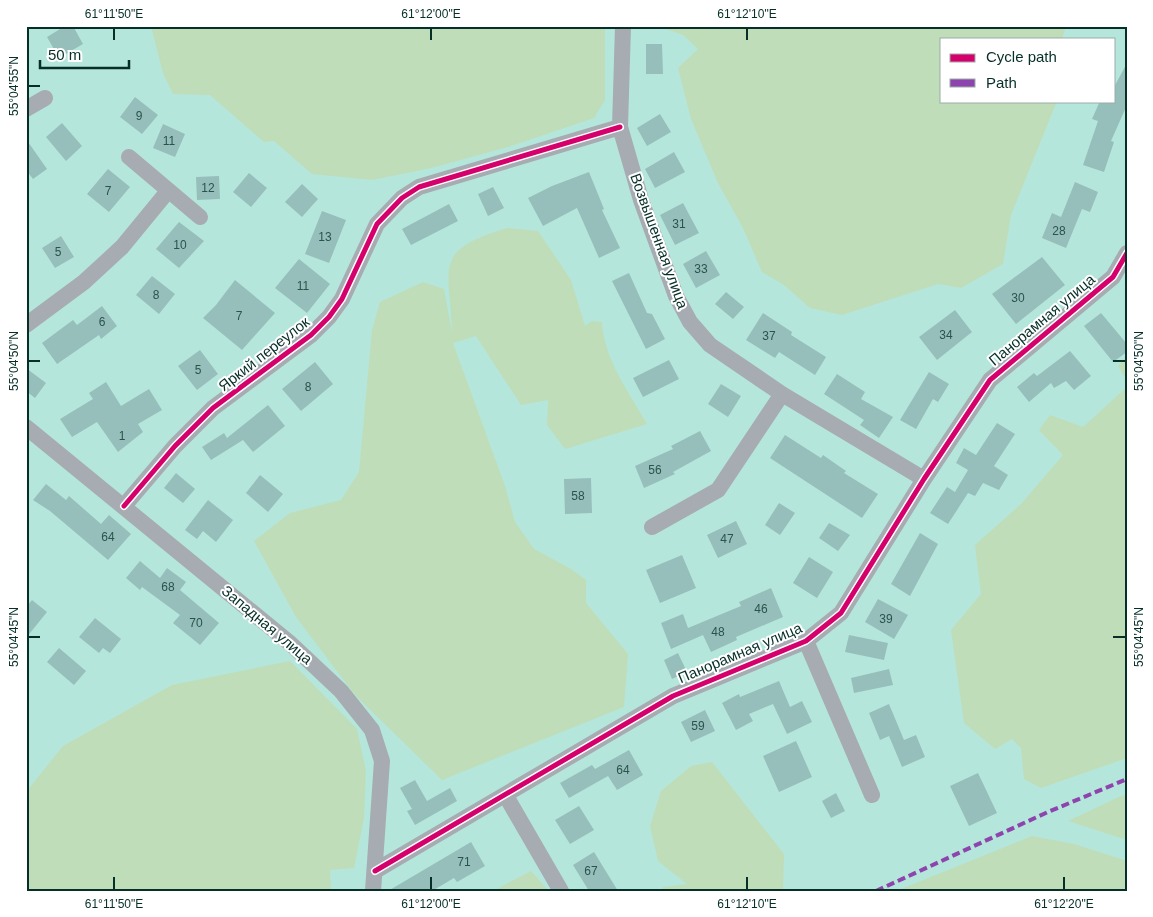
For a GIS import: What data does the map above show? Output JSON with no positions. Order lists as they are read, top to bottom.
{
  "streets": {
    "street": [
      "Возвышенная улица",
      "Панорамная улица",
      "Яркий переулок",
      "Западная улица"
    ]
  },
  "crossings": [
    ["Возвышенная улица", "Панорамная улица"],
    ["Возвышенная улица", "Яркий переулок"],
    ["Панорамная улица", "Западная улица"],
    ["Яркий переулок", "Западная улица"]
  ],
  "house_numbers": [
    "9",
    "11",
    "12",
    "7",
    "31",
    "28",
    "13",
    "10",
    "5",
    "33",
    "11",
    "8",
    "30",
    "7",
    "6",
    "34",
    "37",
    "5",
    "8",
    "1",
    "56",
    "58",
    "64",
    "47",
    "68",
    "46",
    "39",
    "70",
    "48",
    "59",
    "64",
    "71",
    "67"
  ],
  "legend": ["Cycle path", "Path"],
  "scale_bar": "50 m",
  "coordinates": [
    "61°11'50\"E",
    "61°12'00\"E",
    "61°12'10\"E",
    "55°04'55\"N",
    "55°04'50\"N",
    "55°04'45\"N",
    "61°12'20\"E"
  ]
}
